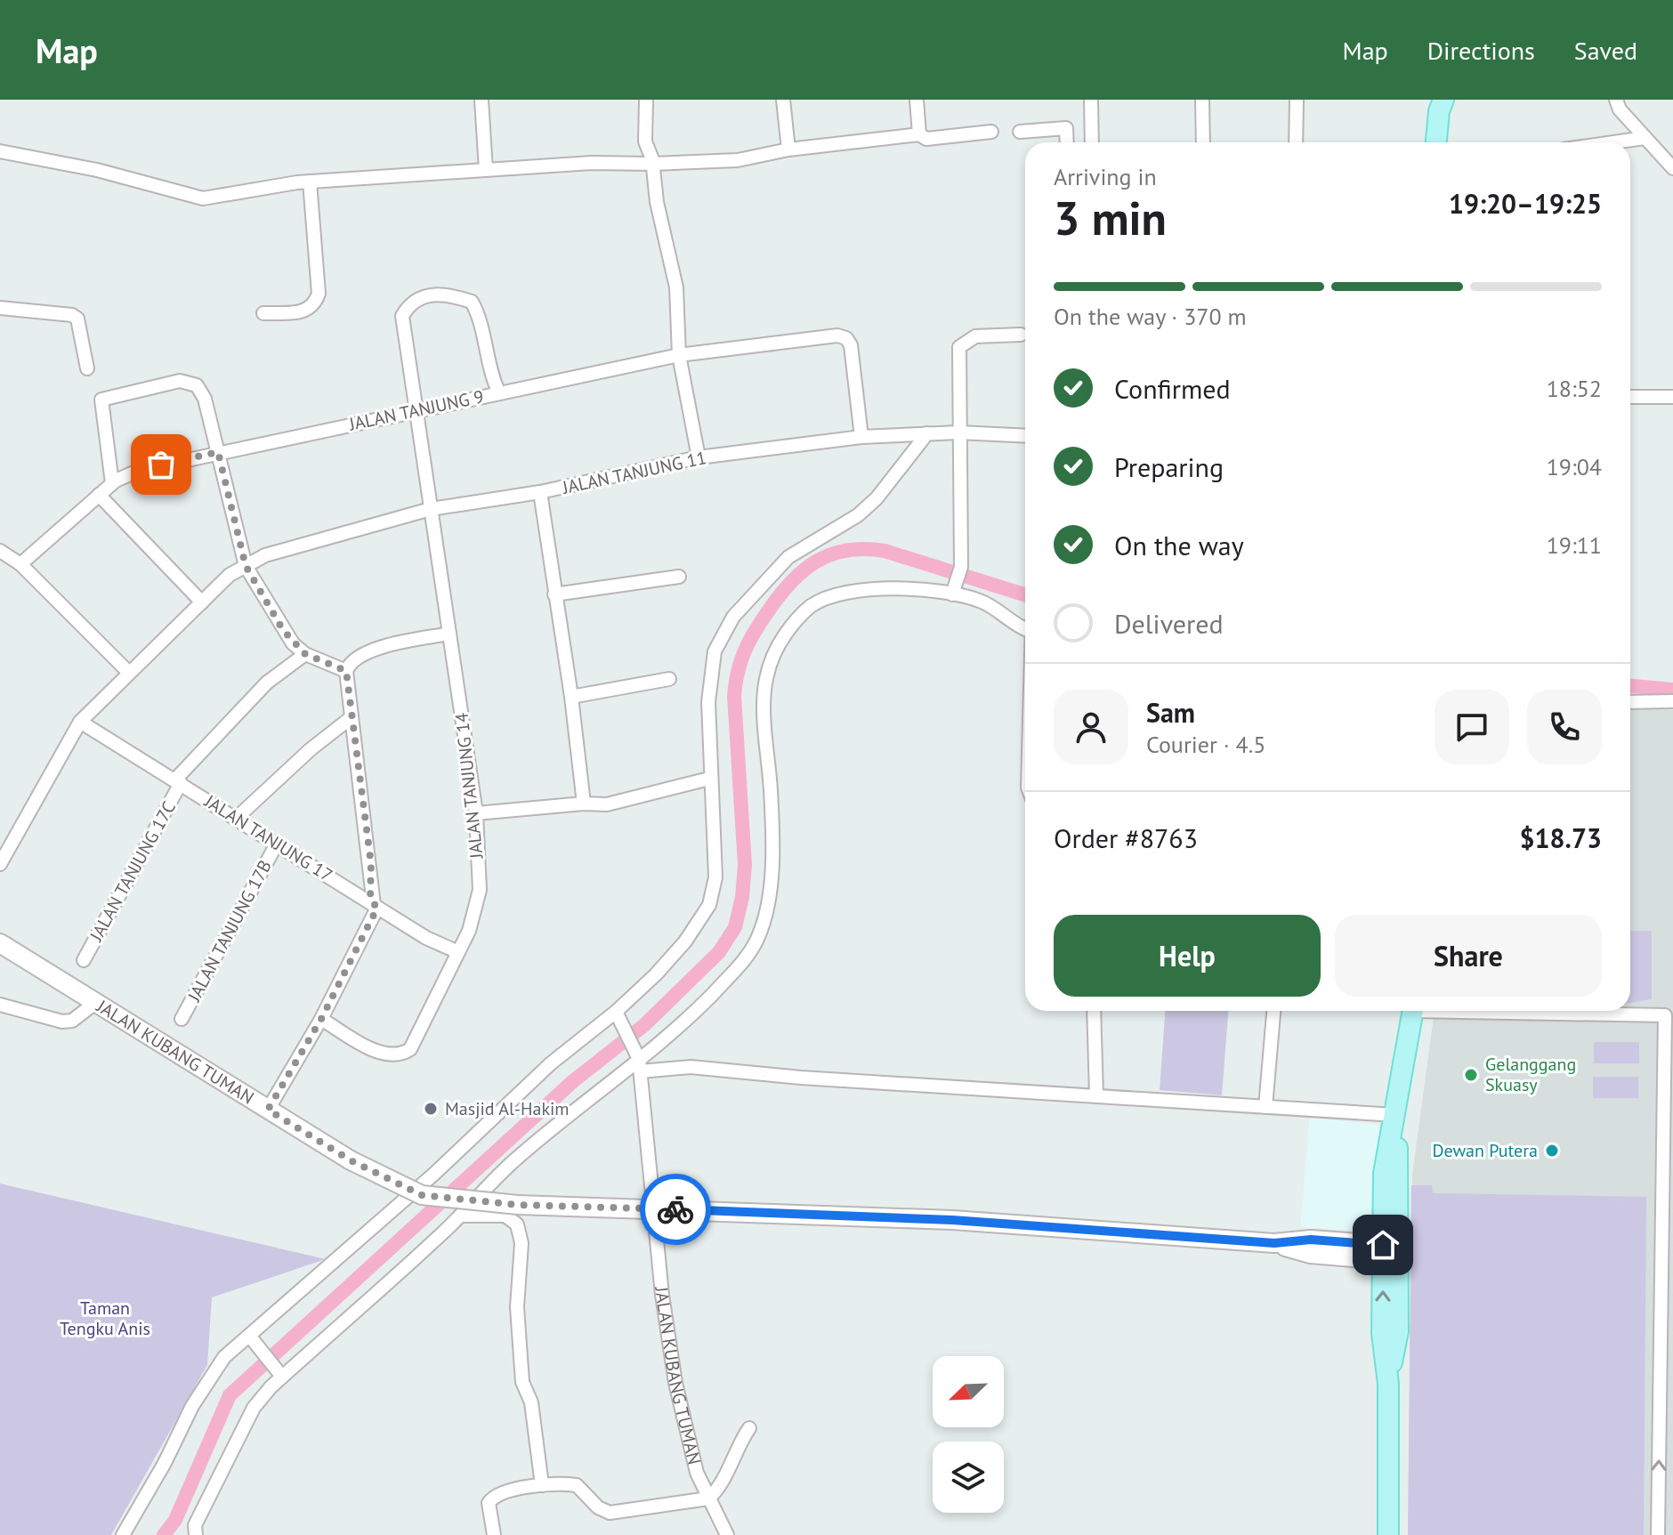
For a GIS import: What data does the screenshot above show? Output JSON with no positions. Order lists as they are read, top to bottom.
{
  "streets": {
    "main road": ["JALAN KUBANG TUMAN"],
    "street": [
      "JALAN TANJUNG 9",
      "JALAN TANJUNG 11",
      "JALAN TANJUNG 14",
      "JALAN TANJUNG 17",
      "JALAN TANJUNG 17C",
      "JALAN TANJUNG 17B"
    ]
  },
  "crossings": [
    ["JALAN TANJUNG 9", "JALAN TANJUNG 11"],
    ["JALAN TANJUNG 9", "JALAN TANJUNG 14"],
    ["JALAN TANJUNG 11", "JALAN TANJUNG 14"],
    ["JALAN TANJUNG 11", "JALAN TANJUNG 17"],
    ["JALAN TANJUNG 14", "JALAN TANJUNG 17"],
    ["JALAN TANJUNG 17", "JALAN TANJUNG 17C"],
    ["JALAN TANJUNG 17", "JALAN TANJUNG 17B"]
  ],
  "parks": ["Taman Tengku Anis"],
  "places": ["Gelanggang Skuasy", "Masjid Al-Hakim", "Dewan Putera"],
  "north": "bottom left",
  "page": {
    "header": "Map",
    "nav": ["Map", "Directions", "Saved"],
    "heading": ["3 min", "Arriving in", "19:20–19:25"],
    "panel": [
      "Sam",
      "Courier · 4.5",
      "Order #8763",
      "$18.73"
    ],
    "bar": "On the way · 370 m",
    "list": [
      ["Confirmed", "18:52"],
      ["Preparing", "19:04"],
      ["On the way", "19:11"],
      "Delivered"
    ],
    "buttons": ["Help", "Share"]
  }
}
